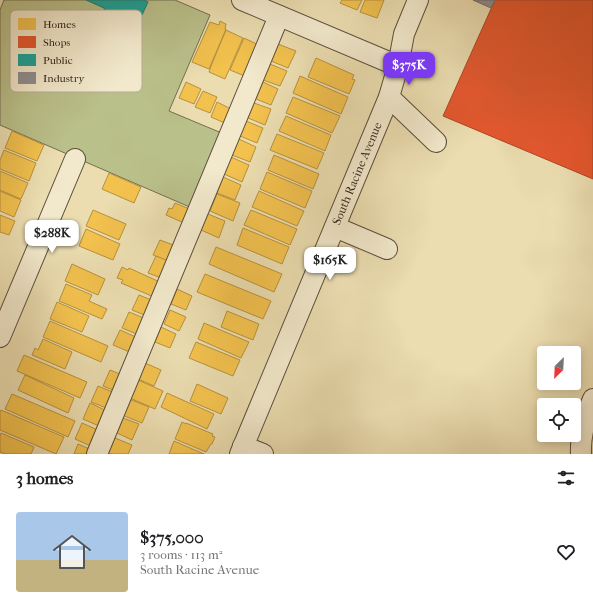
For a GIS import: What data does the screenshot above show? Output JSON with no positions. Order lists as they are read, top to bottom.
{
  "streets": {
    "street": ["South Racine Avenue"]
  },
  "legend": [
    "Homes",
    "Shops",
    "Public",
    "Industry"
  ],
  "north": "bottom left",
  "page": {
    "price": ["$375K", "$288K", "$165K"],
    "heading": "3 homes",
    "list": [
      {
        "name": "$375,000",
        "note": "3 rooms · 113 m² · South Racine Avenue"
      }
    ]
  }
}
